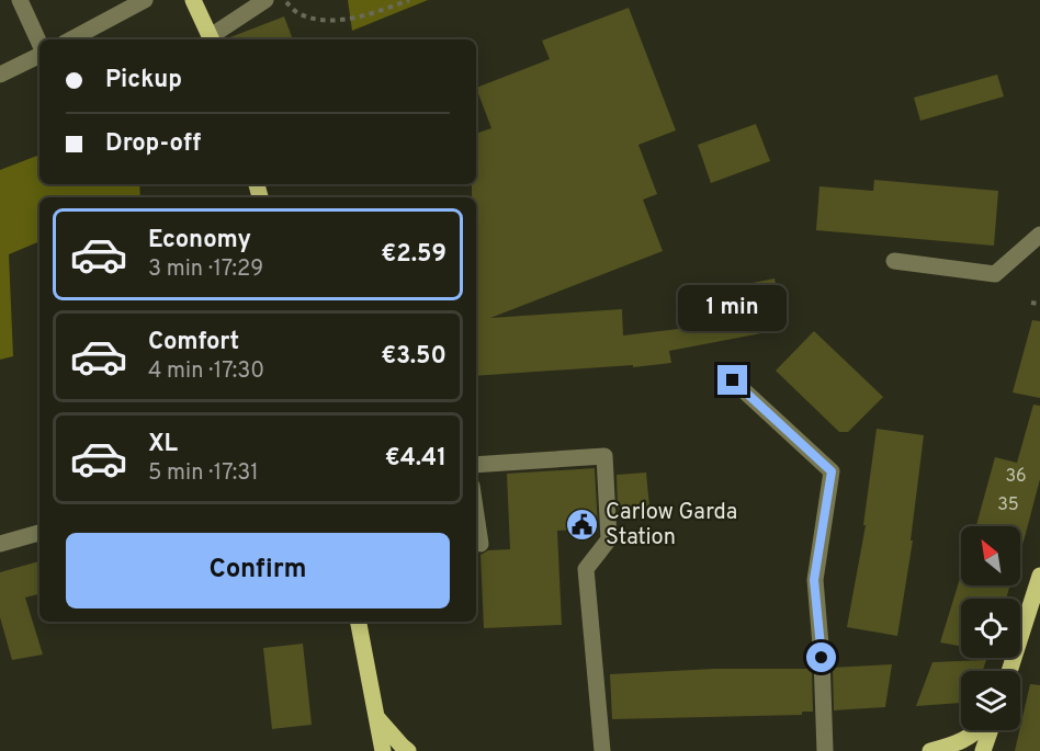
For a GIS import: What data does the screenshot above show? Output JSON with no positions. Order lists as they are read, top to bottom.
{
  "places": {
    "public building": ["Carlow Garda Station"]
  },
  "house_numbers": ["36", "35"],
  "north": "top left",
  "page": {
    "banner": ["Pickup", "Drop-off"],
    "list": [
      {
        "name": "Economy",
        "note": "3 min · 17:29",
        "value": "€2.59"
      },
      {
        "name": "Comfort",
        "note": "4 min · 17:30",
        "value": "€3.50"
      },
      {
        "name": "XL",
        "note": "5 min · 17:31",
        "value": "€4.41"
      }
    ],
    "bubble": "1 min",
    "buttons": "Confirm"
  }
}
